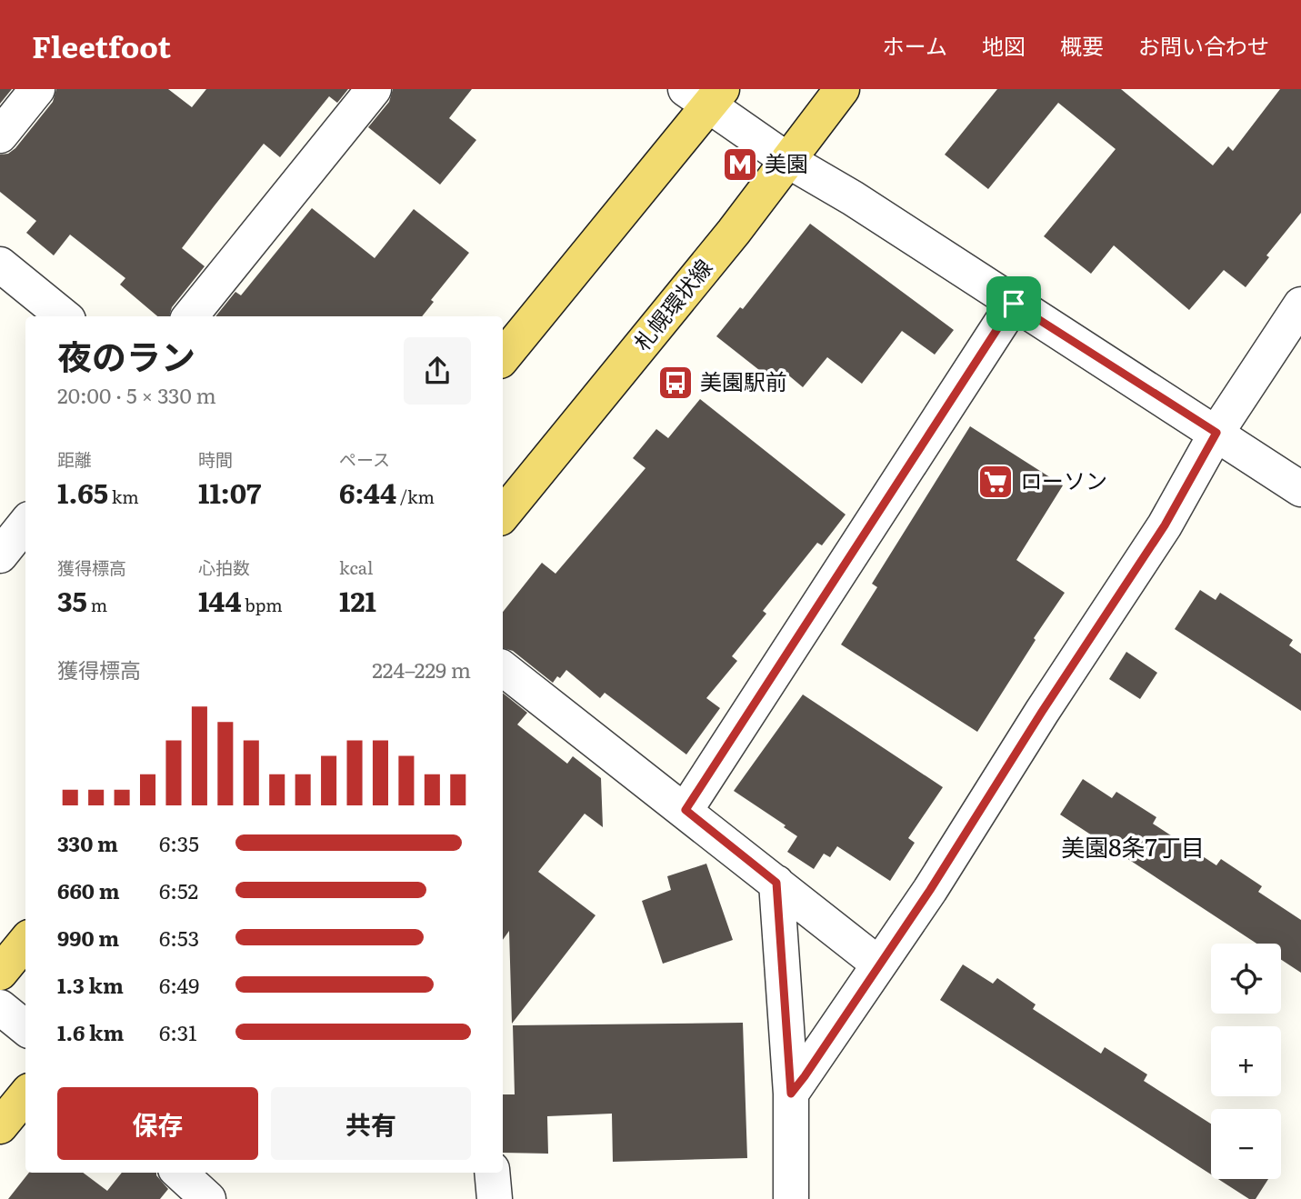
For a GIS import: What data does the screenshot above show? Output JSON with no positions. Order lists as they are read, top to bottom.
{
  "streets": {
    "main road": ["札幌環状線"]
  },
  "districts": ["美園8条7丁目"],
  "places": {
    "metro station": ["美園"],
    "bus stop": ["美園駅前"],
    "supermarket": ["ローソン"]
  },
  "page": {
    "header": "Fleetfoot",
    "nav": [
      "ホーム",
      "地図",
      "概要",
      "お問い合わせ"
    ],
    "heading": ["夜のラン", "20:00 · 5 × 330 m"],
    "stats": [
      ["距離", "1.65 km"],
      ["時間", "11:07"],
      ["ペース", "6:44 /km"],
      ["獲得標高", "35 m"],
      ["心拍数", "144 bpm"],
      ["kcal", "121"]
    ],
    "chart": ["獲得標高", "224–229 m"],
    "list": [
      {
        "name": "330 m",
        "note": "6:35"
      },
      {
        "name": "660 m",
        "note": "6:52"
      },
      {
        "name": "990 m",
        "note": "6:53"
      },
      {
        "name": "1.3 km",
        "note": "6:49"
      },
      {
        "name": "1.6 km",
        "note": "6:31"
      }
    ],
    "map_buttons": ["+", "−"],
    "buttons": ["保存", "共有"]
  }
}
